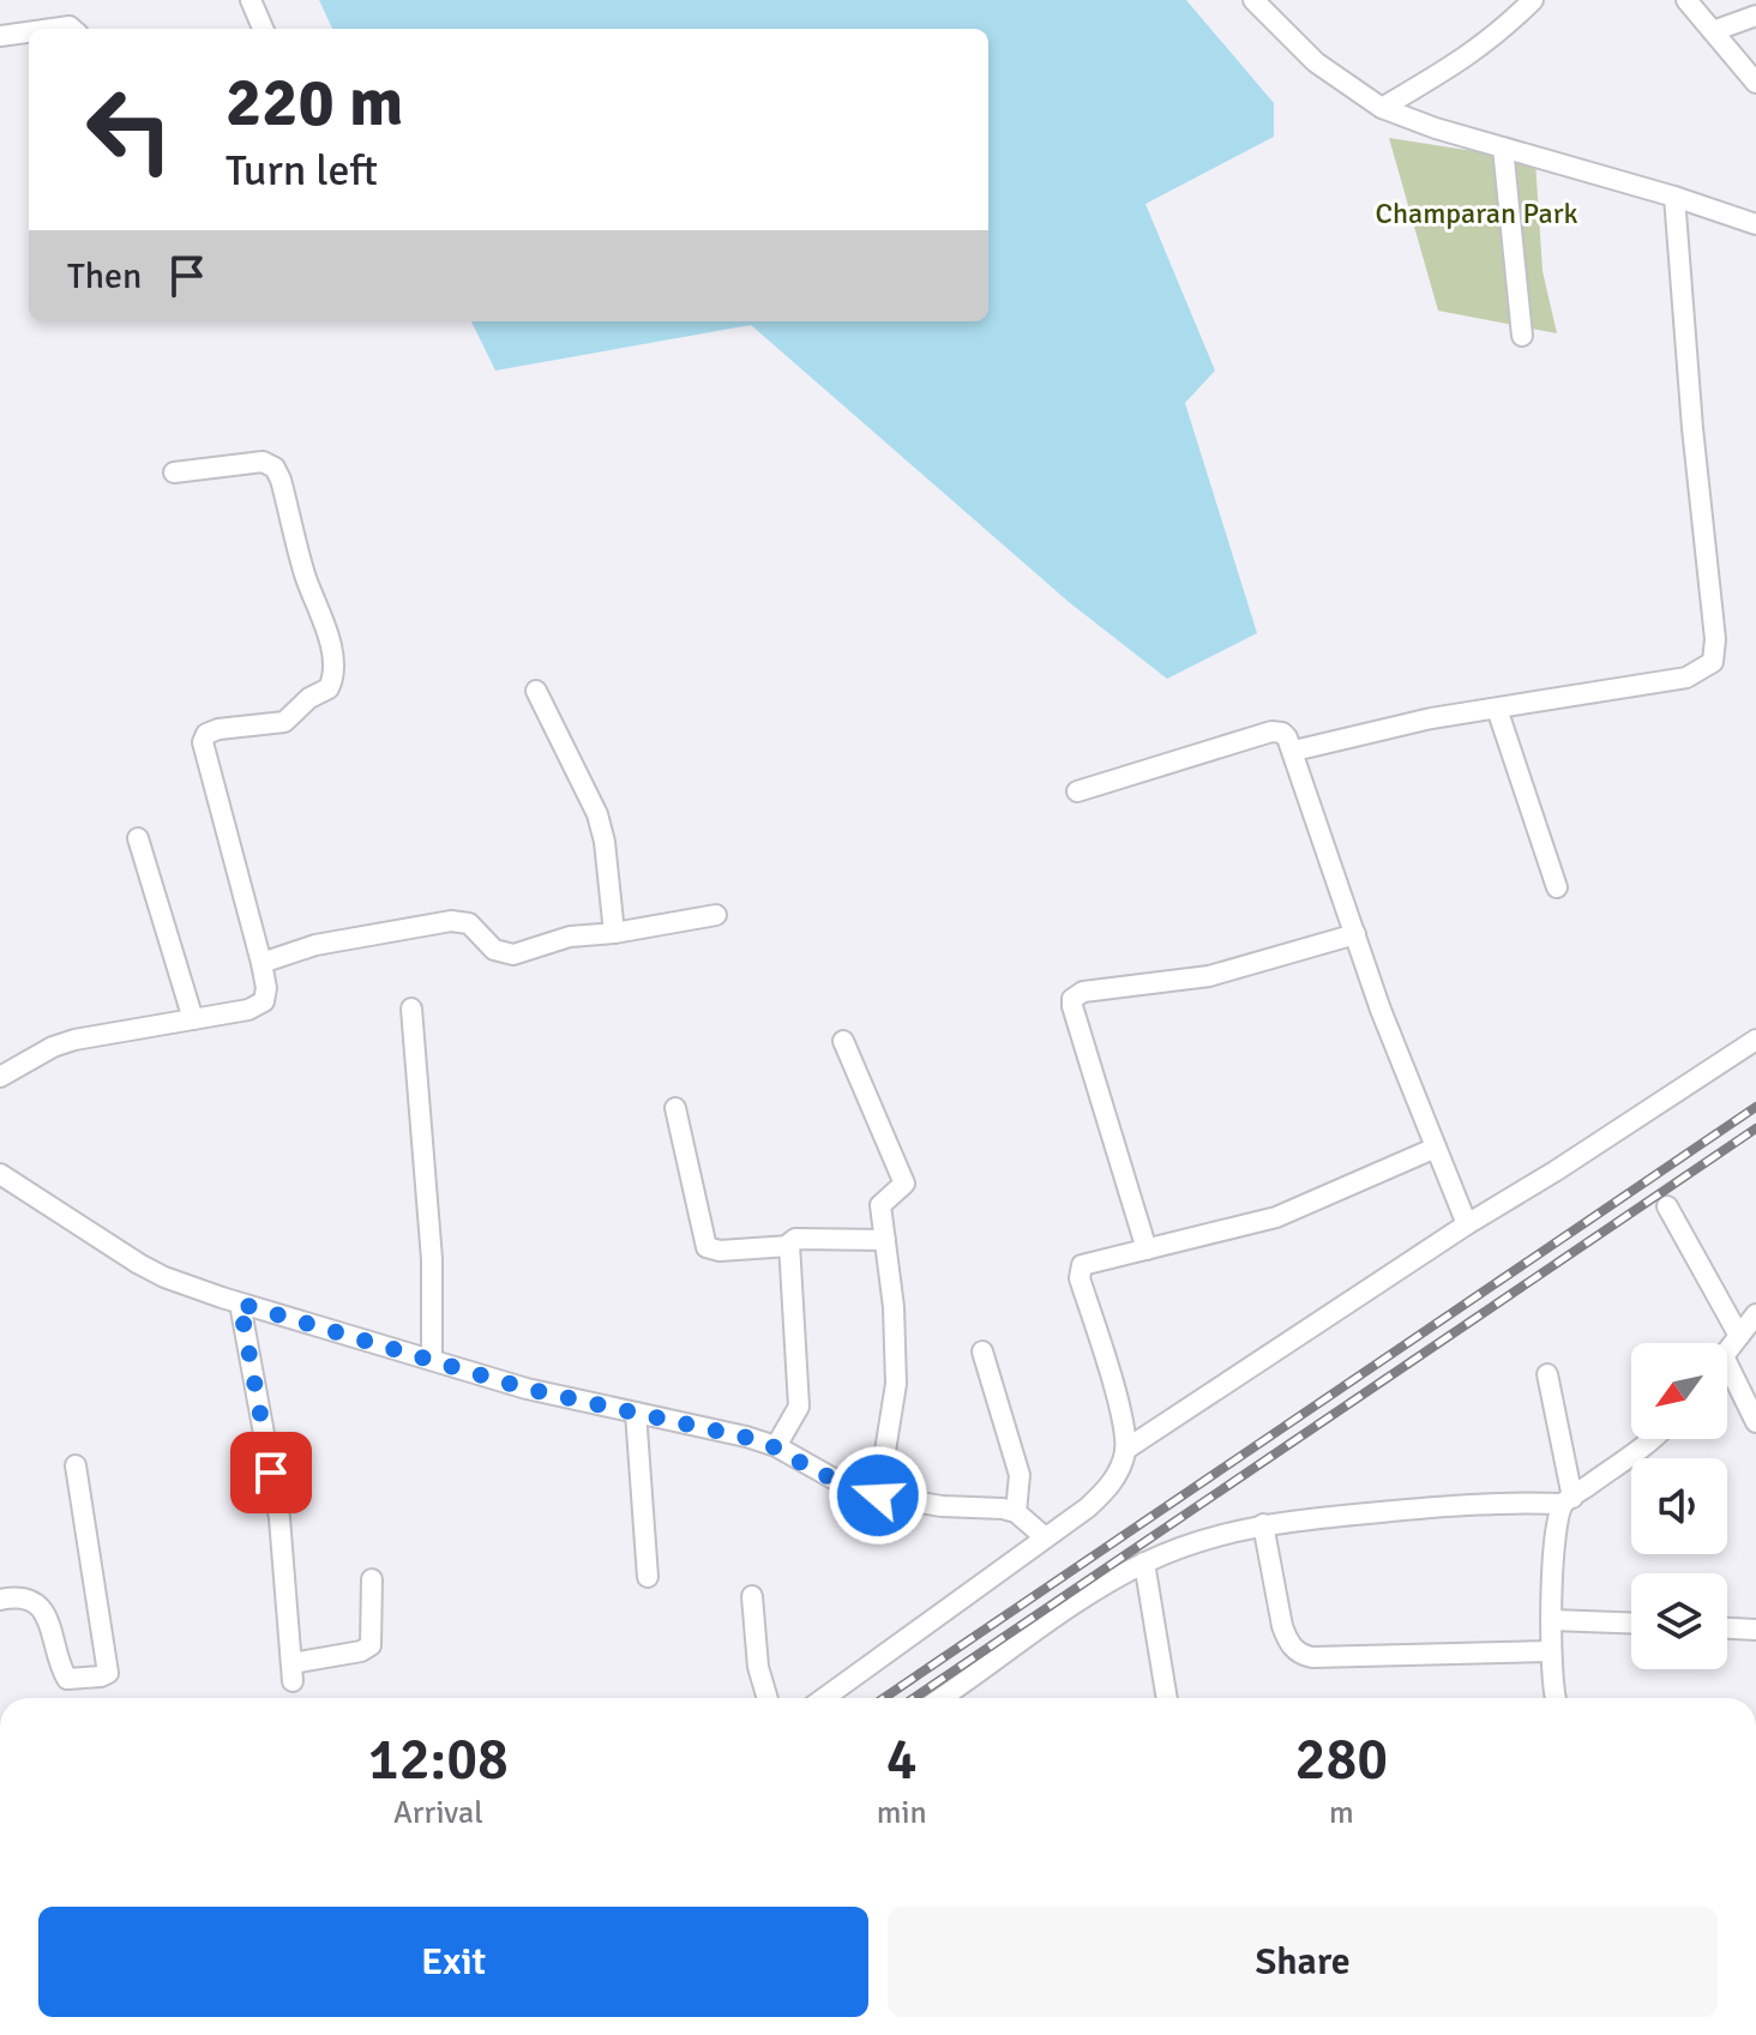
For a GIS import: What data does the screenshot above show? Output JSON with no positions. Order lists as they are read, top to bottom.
{
  "parks": ["Champaran Park"],
  "north": "bottom left",
  "page": {
    "turn": ["220 m", "Turn left"],
    "then": "Then",
    "eta": [
      "12:08",
      "Arrival",
      "4",
      "min",
      "280",
      "m"
    ],
    "buttons": ["Exit", "Share"]
  }
}
